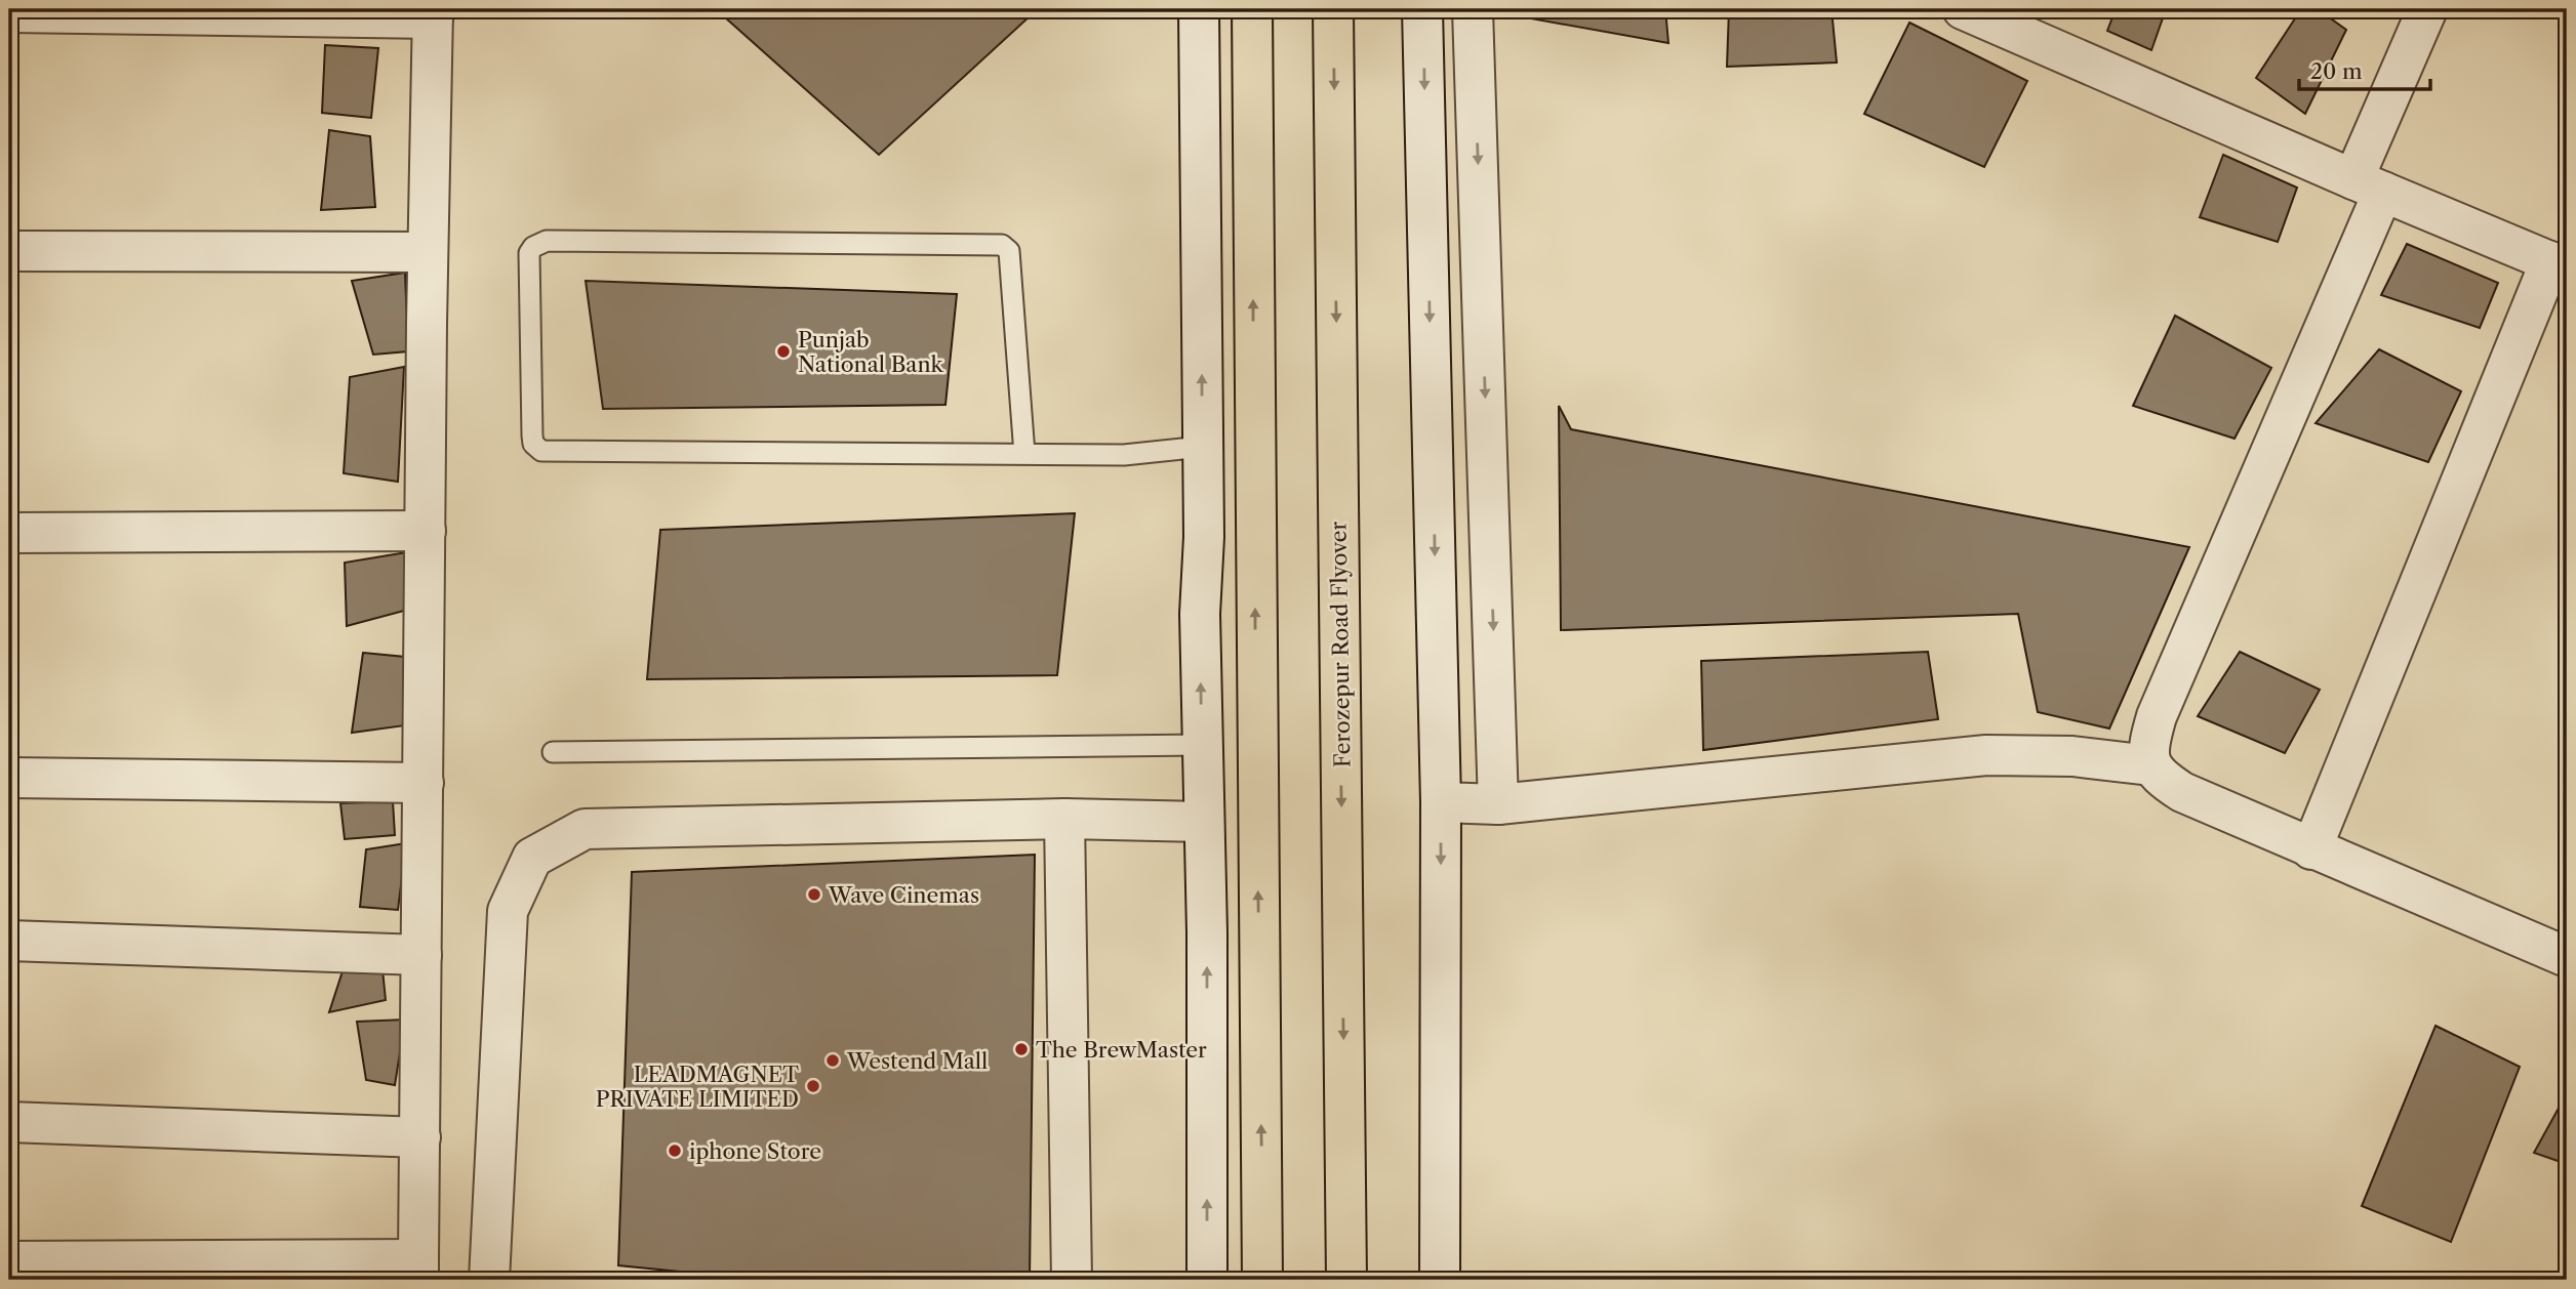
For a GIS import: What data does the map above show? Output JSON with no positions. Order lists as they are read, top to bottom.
{
  "streets": {
    "highway": ["Ferozepur Road Flyover"]
  },
  "places": [
    "Punjab National Bank",
    "Wave Cinemas",
    "The BrewMaster",
    "Westend Mall",
    "LEADMAGNET PRIVATE LIMITED",
    "iphone Store"
  ],
  "scale_bar": "20 m"
}
